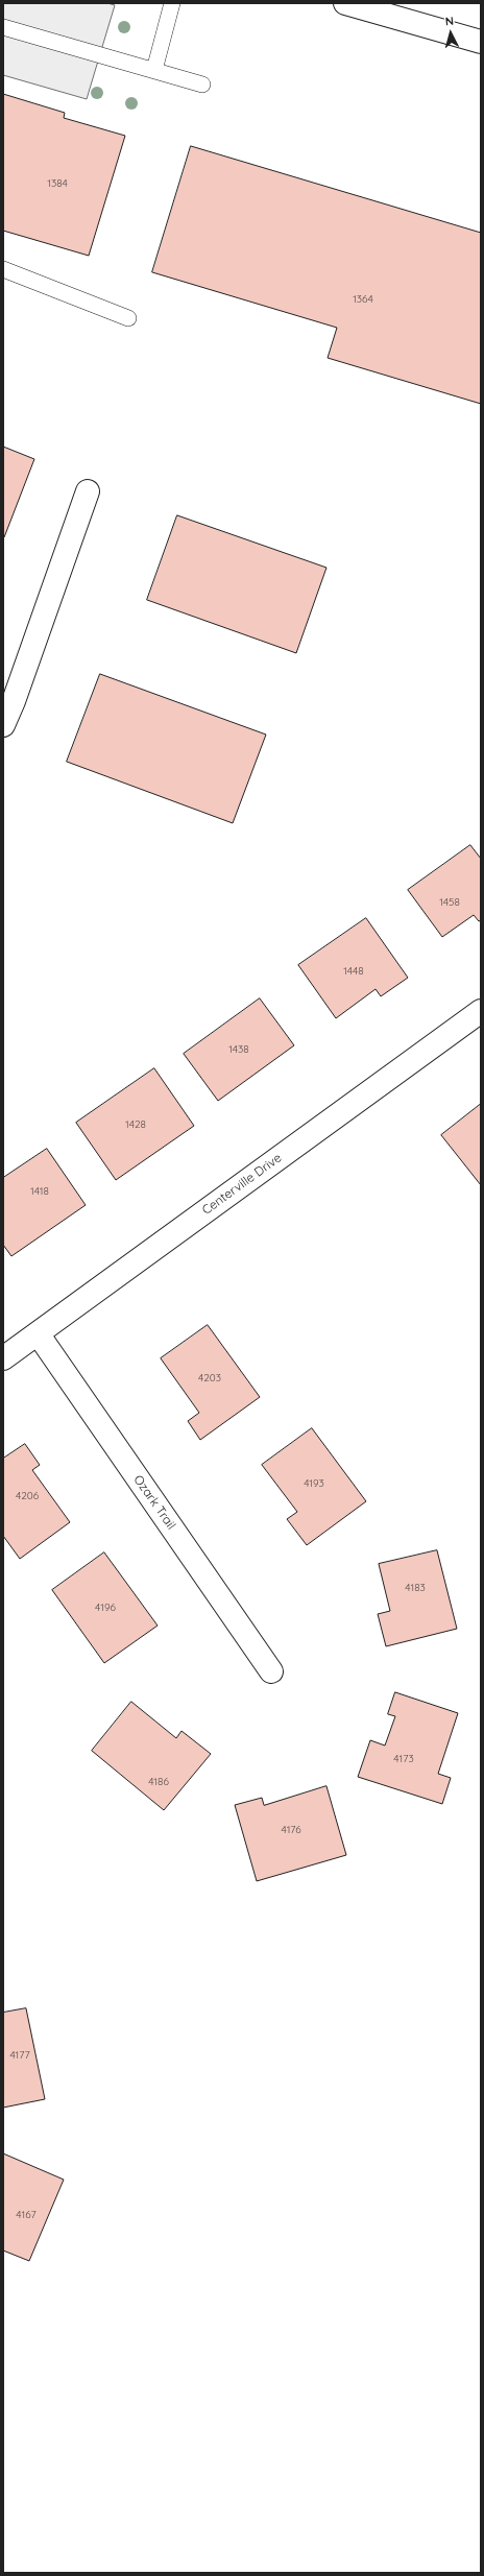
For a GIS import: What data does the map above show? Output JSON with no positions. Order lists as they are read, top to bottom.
{
  "streets": {
    "street": ["Centerville Drive", "Ozark Trail"]
  },
  "crossings": [
    ["Centerville Drive", "Ozark Trail"]
  ],
  "house_numbers": [
    "1384",
    "1364",
    "1458",
    "1448",
    "1438",
    "1428",
    "1418",
    "4203",
    "4193",
    "4206",
    "4183",
    "4196",
    "4173",
    "4186",
    "4176",
    "4177",
    "4167"
  ],
  "north": "top"
}
